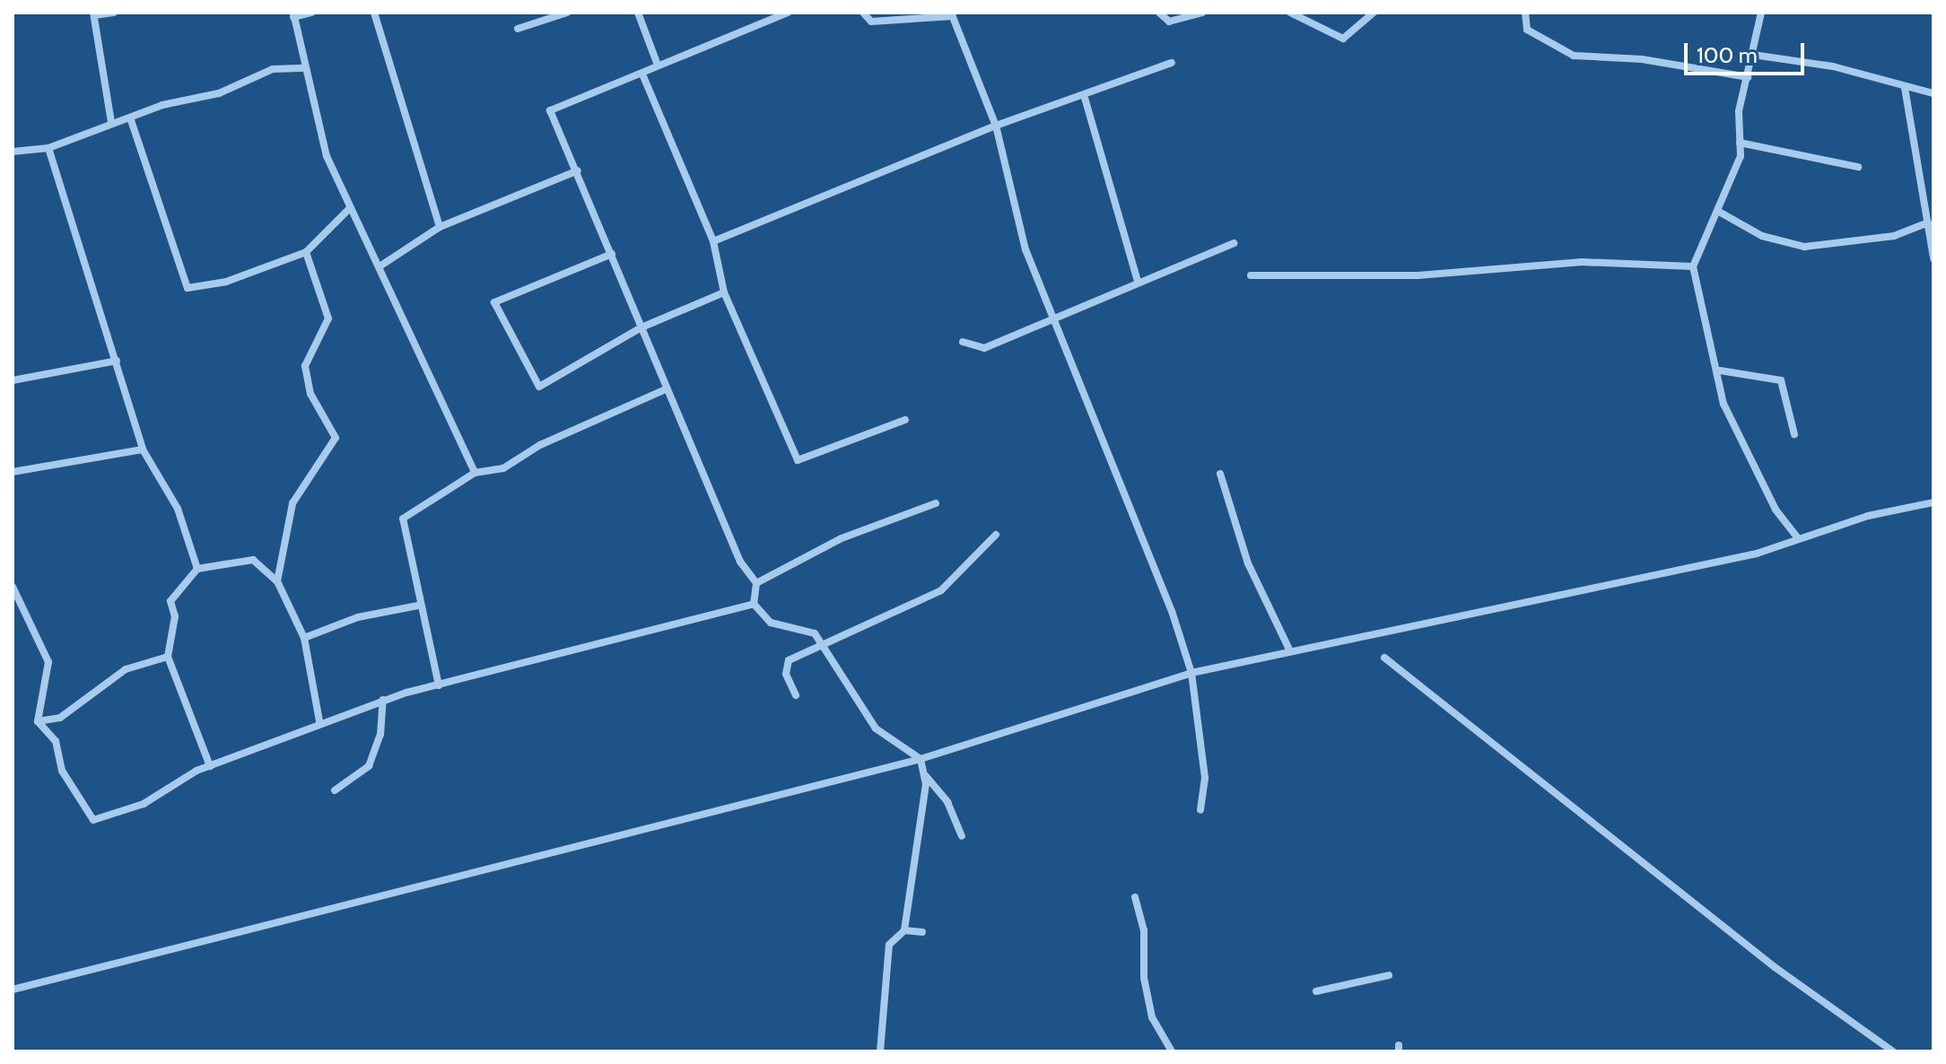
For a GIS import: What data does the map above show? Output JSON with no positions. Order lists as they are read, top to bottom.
{
  "scale_bar": "100 m"
}
